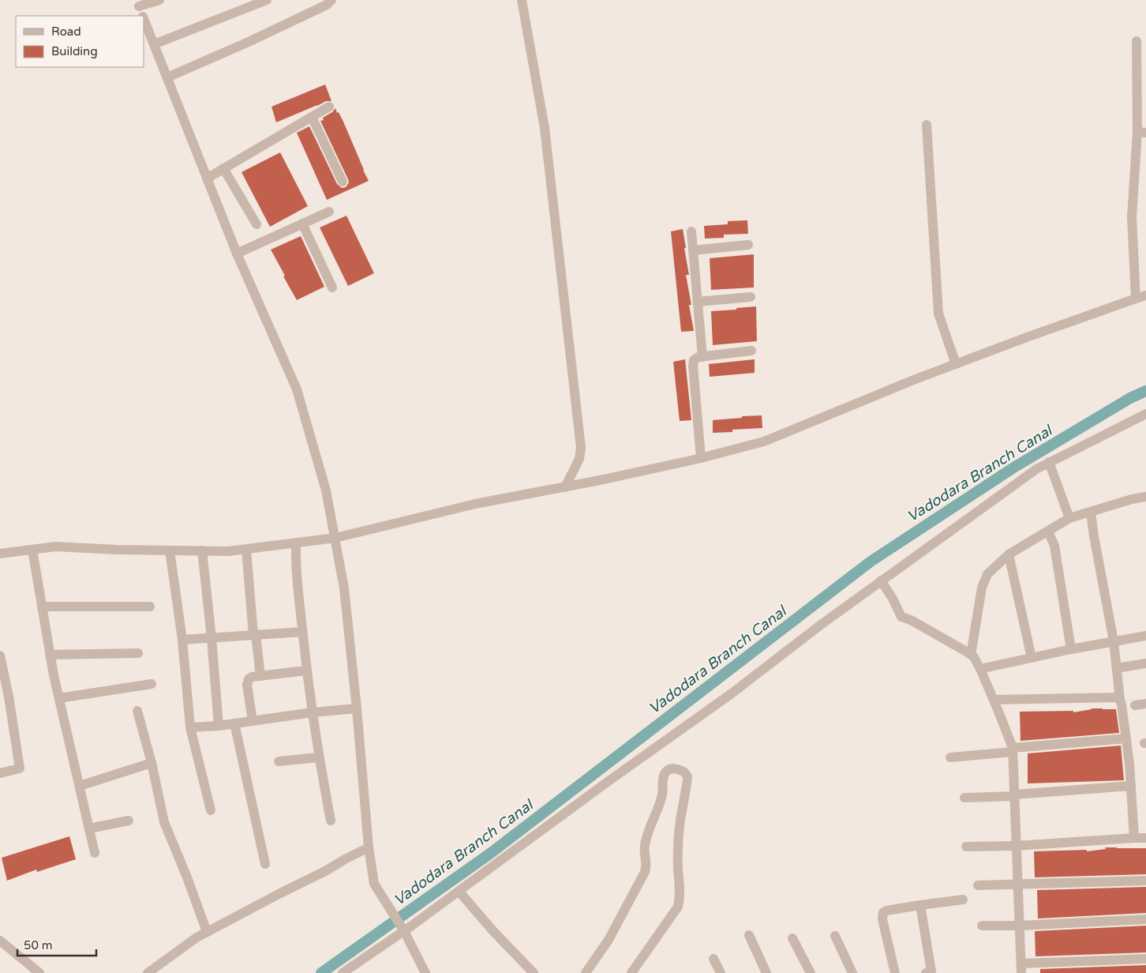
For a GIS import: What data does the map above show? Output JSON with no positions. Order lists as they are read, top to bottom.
{
  "water": ["Vadodara Branch Canal"],
  "legend": ["Road", "Building"],
  "scale_bar": "50 m"
}
